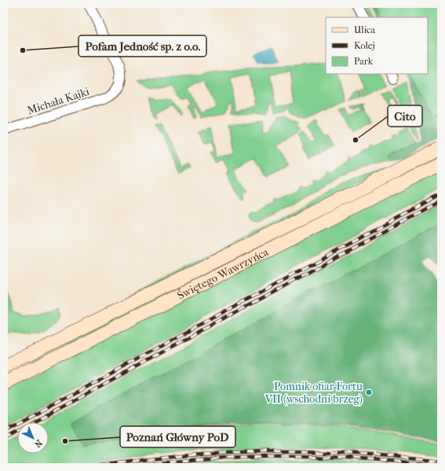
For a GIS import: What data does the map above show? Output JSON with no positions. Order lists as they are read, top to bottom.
{
  "streets": {
    "main road": ["Świętego Wawrzyńca"],
    "street": ["Michała Kajki"]
  },
  "places": [
    "Pofam Jedność sp. z o.o.",
    "Cito",
    "Pomnik ofiar Fortu VII (wschodni brzeg)",
    "Poznań Główny PoD"
  ],
  "legend": ["Ulica", "Kolej", "Park"],
  "north": "bottom right"
}
